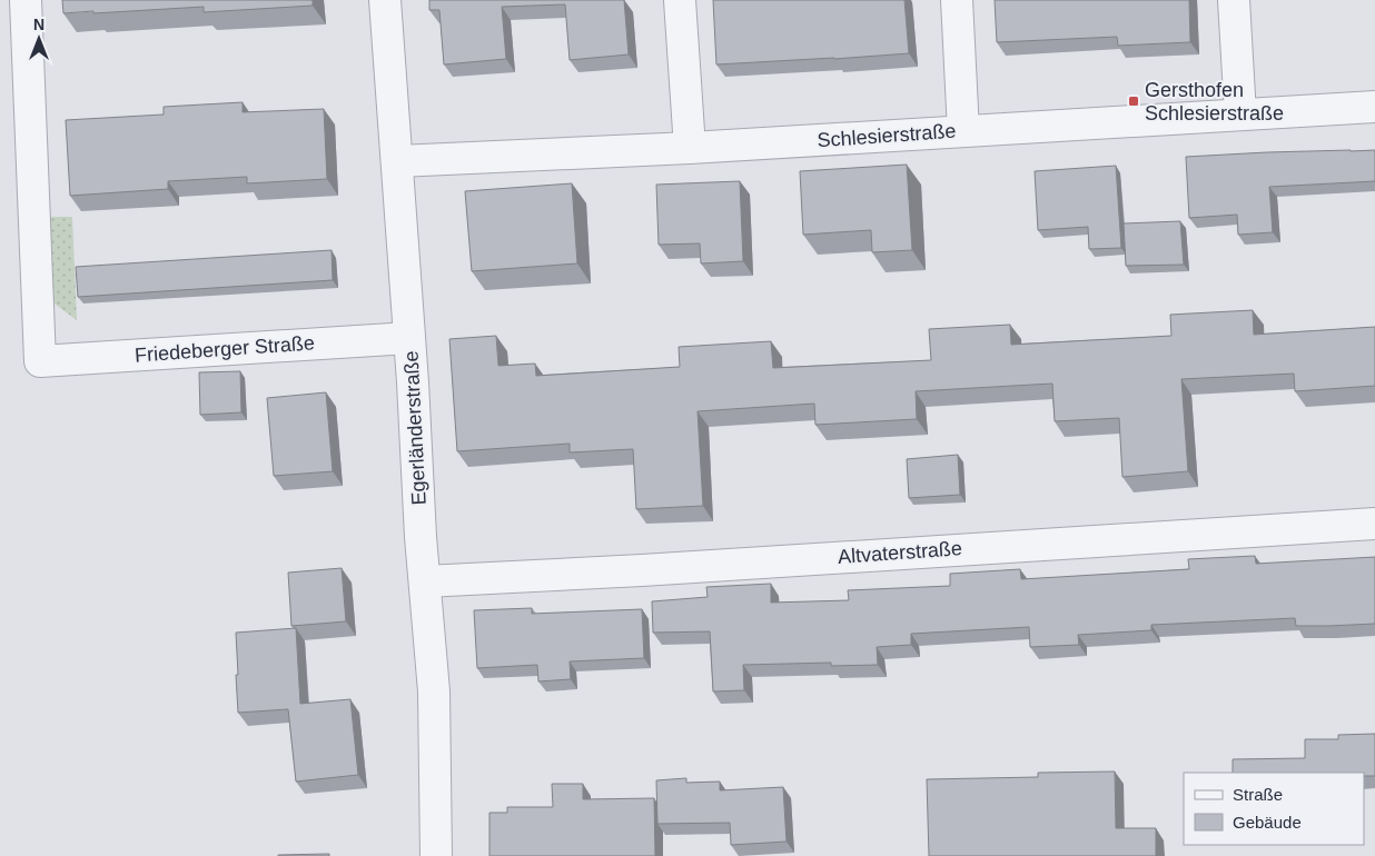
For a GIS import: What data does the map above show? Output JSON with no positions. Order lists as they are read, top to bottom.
{
  "streets": {
    "street": [
      "Schlesierstraße",
      "Friedeberger Straße",
      "Egerländerstraße",
      "Altvaterstraße"
    ]
  },
  "crossings": [
    ["Schlesierstraße", "Egerländerstraße"],
    ["Friedeberger Straße", "Egerländerstraße"],
    ["Egerländerstraße", "Altvaterstraße"]
  ],
  "places": {
    "transit": ["Gersthofen Schlesierstraße"]
  },
  "legend": ["Straße", "Gebäude"],
  "north": "top"
}
